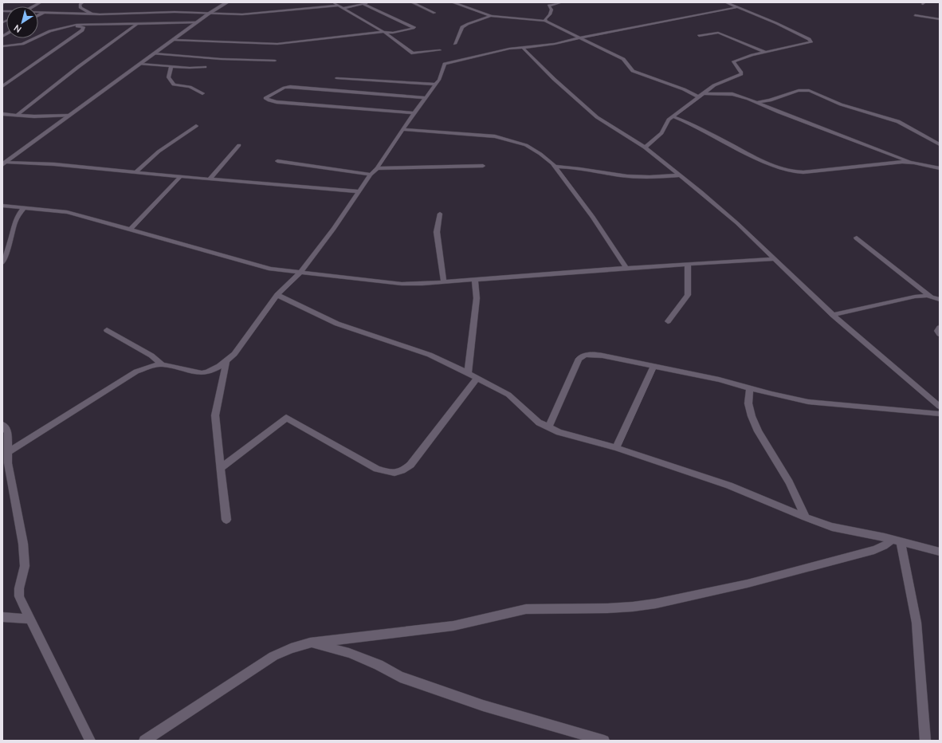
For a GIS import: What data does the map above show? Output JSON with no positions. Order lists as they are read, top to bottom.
{
  "north": "bottom left"
}
